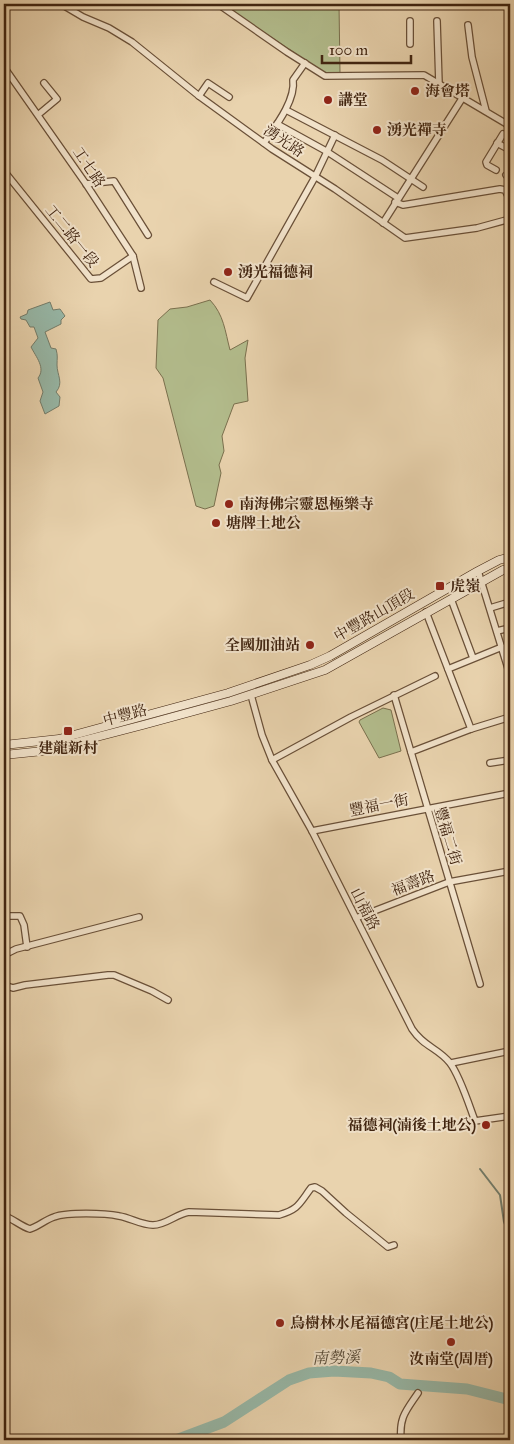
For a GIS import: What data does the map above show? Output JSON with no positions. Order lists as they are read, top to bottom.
{
  "streets": {
    "main road": ["中豐路山頂段", "中豐路"],
    "street": [
      "湧光路",
      "工七路",
      "工二路一段",
      "豐福一街",
      "豐福二街",
      "福壽路",
      "山福路"
    ]
  },
  "crossings": [
    ["工七路", "工二路一段"],
    ["中豐路山頂段", "中豐路"],
    ["中豐路山頂段", "山福路"],
    ["中豐路", "山福路"],
    ["豐福一街", "豐福二街"],
    ["豐福一街", "山福路"],
    ["豐福二街", "福壽路"],
    ["福壽路", "山福路"]
  ],
  "water": ["南勢溪"],
  "places": {
    "other": [
      "海會塔",
      "講堂",
      "湧光禪寺",
      "湧光福德祠",
      "南海佛宗靈恩極樂寺",
      "塘牌土地公",
      "全國加油站",
      "福德祠(湳後土地公)",
      "烏樹林水尾福德宮(庄尾土地公)",
      "汝南堂(周厝)"
    ],
    "transit": ["虎嶺", "建龍新村"]
  },
  "scale_bar": "100 m"
}
